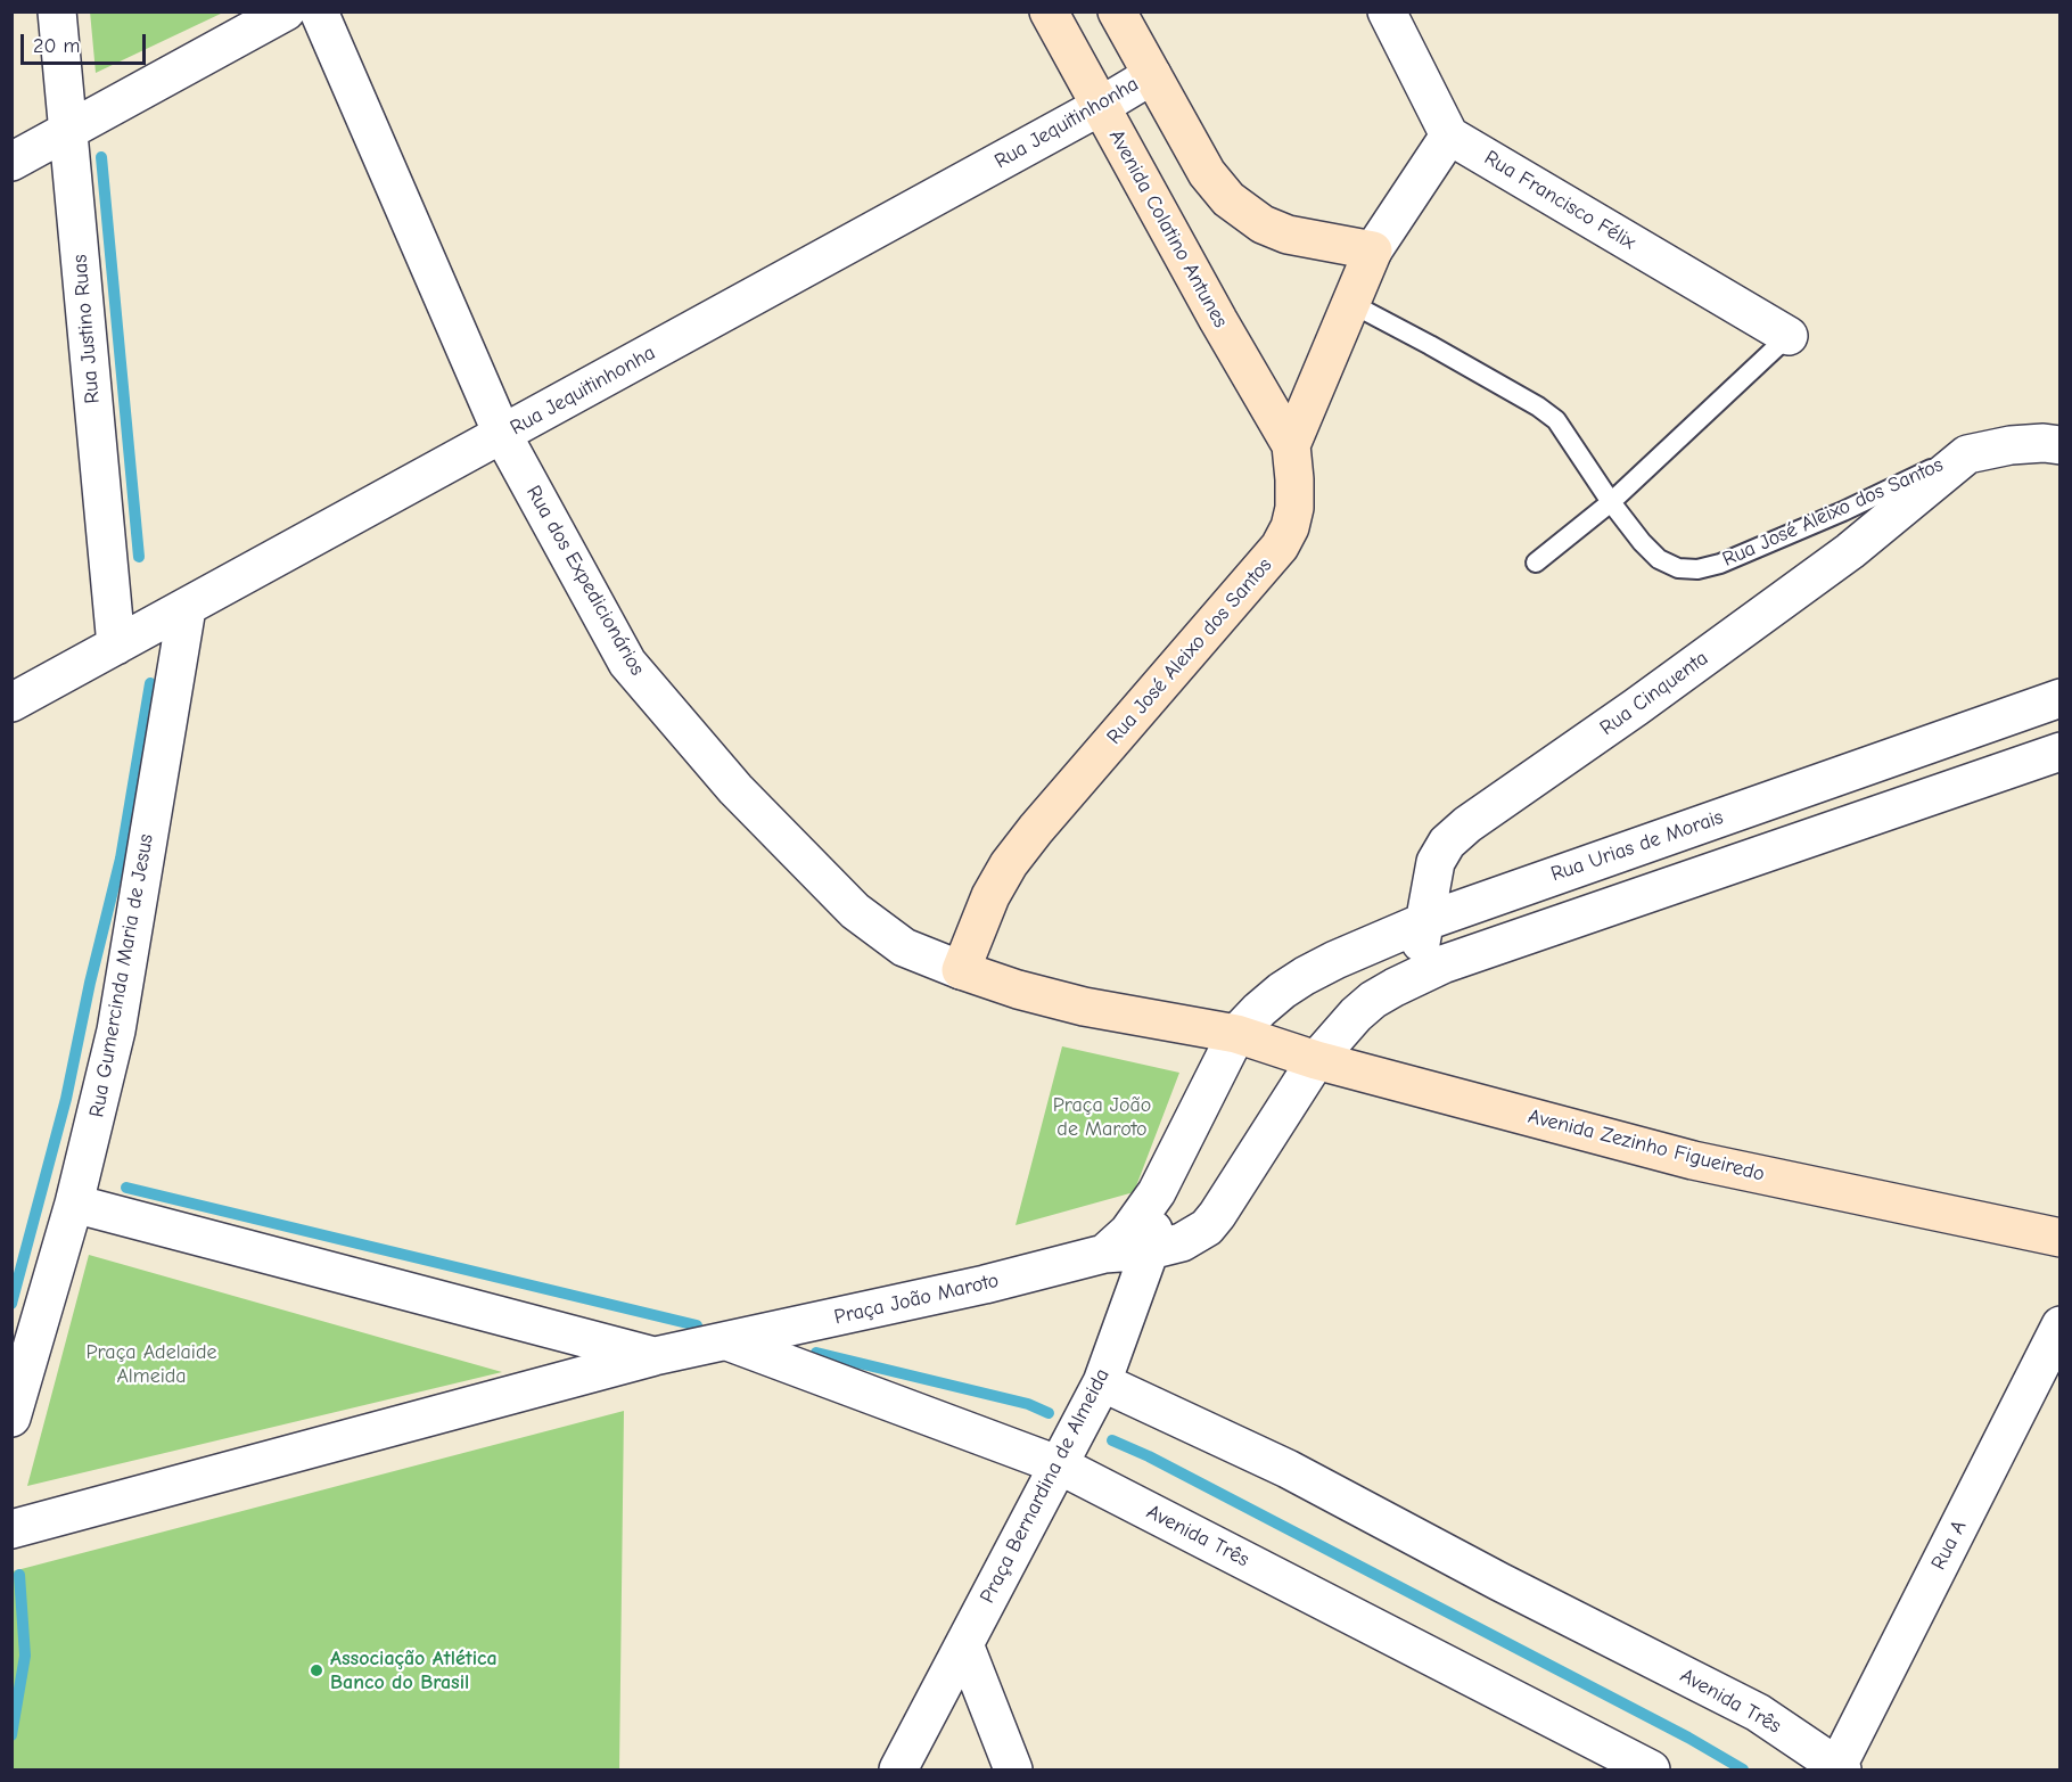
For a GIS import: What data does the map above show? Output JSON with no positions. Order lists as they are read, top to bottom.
{
  "streets": {
    "main road": [
      "Avenida Colatino Antunes",
      "Rua José Aleixo dos Santos",
      "Rua dos Expedicionários",
      "Avenida Zezinho Figueiredo"
    ],
    "street": [
      "Rua Jequitinhonha",
      "Rua Francisco Félix",
      "Rua Justino Ruas",
      "Rua Cinquenta",
      "Rua Urias de Morais",
      "Rua Gumercinda Maria de Jesus",
      "Praça João Maroto",
      "Praça Bernardina de Almeida",
      "Avenida Três",
      "Rua A"
    ]
  },
  "crossings": [
    ["Rua Jequitinhonha", "Avenida Colatino Antunes"],
    ["Rua Jequitinhonha", "Rua Justino Ruas"],
    ["Rua Jequitinhonha", "Rua dos Expedicionários"],
    ["Rua Jequitinhonha", "Rua Gumercinda Maria de Jesus"],
    ["Rua Francisco Félix", "Rua José Aleixo dos Santos"],
    ["Avenida Colatino Antunes", "Rua José Aleixo dos Santos"],
    ["Rua José Aleixo dos Santos", "Rua dos Expedicionários"],
    ["Rua José Aleixo dos Santos", "Rua Cinquenta"],
    ["Rua dos Expedicionários", "Rua Urias de Morais"],
    ["Rua dos Expedicionários", "Avenida Zezinho Figueiredo"],
    ["Rua dos Expedicionários", "Praça João Maroto"],
    ["Rua Cinquenta", "Rua Urias de Morais"],
    ["Rua Urias de Morais", "Avenida Zezinho Figueiredo"],
    ["Rua Urias de Morais", "Praça João Maroto"],
    ["Avenida Zezinho Figueiredo", "Praça João Maroto"],
    ["Praça João Maroto", "Praça Bernardina de Almeida"],
    ["Praça João Maroto", "Avenida Três"],
    ["Praça Bernardina de Almeida", "Avenida Três"],
    ["Avenida Três", "Rua A"]
  ],
  "parks": ["Praça João de Maroto", "Praça Adelaide Almeida"],
  "places": ["Associação Atlética Banco do Brasil"],
  "scale_bar": "20 m"
}
